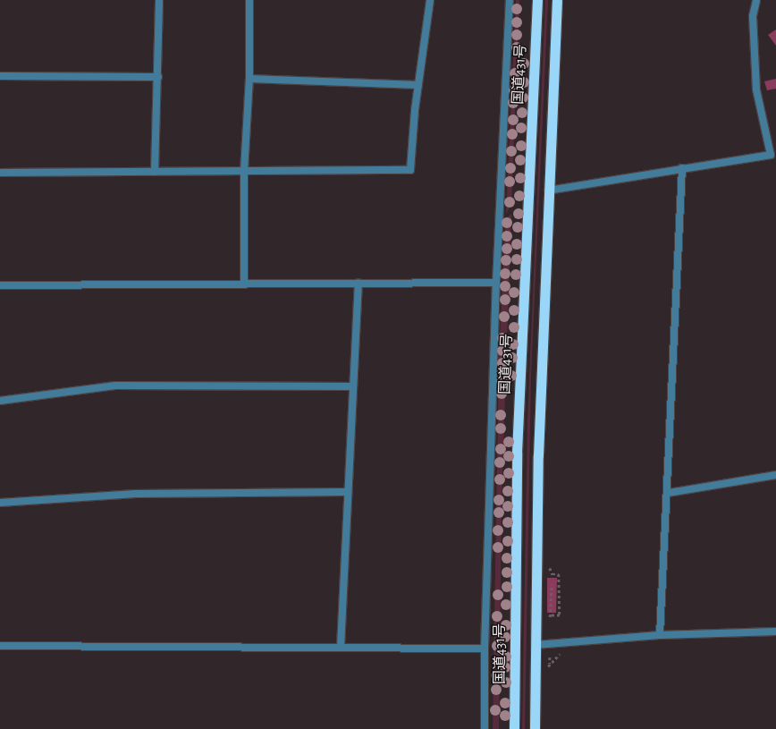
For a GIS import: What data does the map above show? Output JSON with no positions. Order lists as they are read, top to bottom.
{
  "streets": {
    "highway": ["国道431号"]
  }
}
